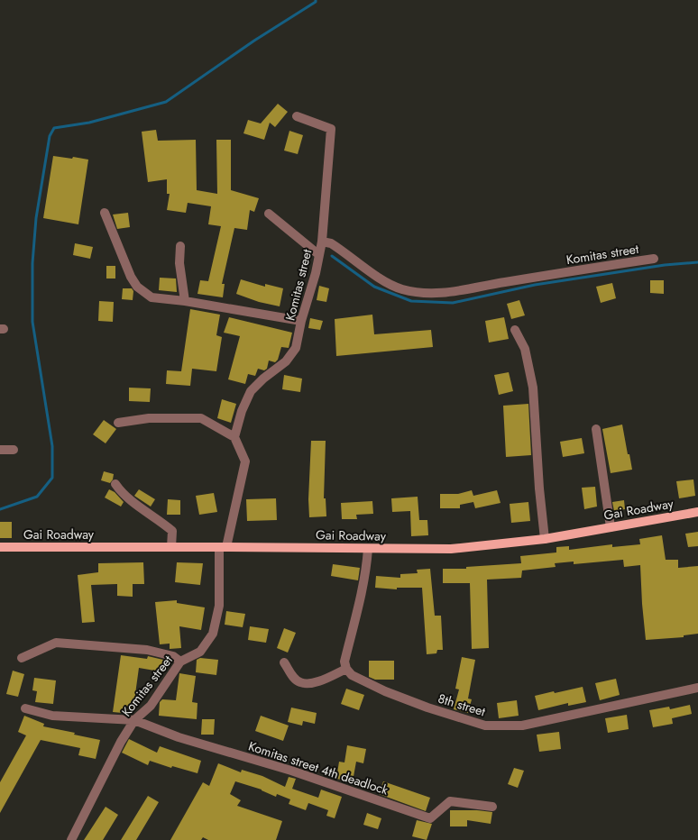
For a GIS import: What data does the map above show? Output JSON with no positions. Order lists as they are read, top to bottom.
{
  "streets": {
    "main road": ["Gai Roadway"],
    "street": ["Komitas street", "8th street", "Komitas street 4th deadlock"]
  },
  "crossings": [
    ["Komitas street", "Gai Roadway"],
    ["Komitas street", "Komitas street 4th deadlock"]
  ]
}
